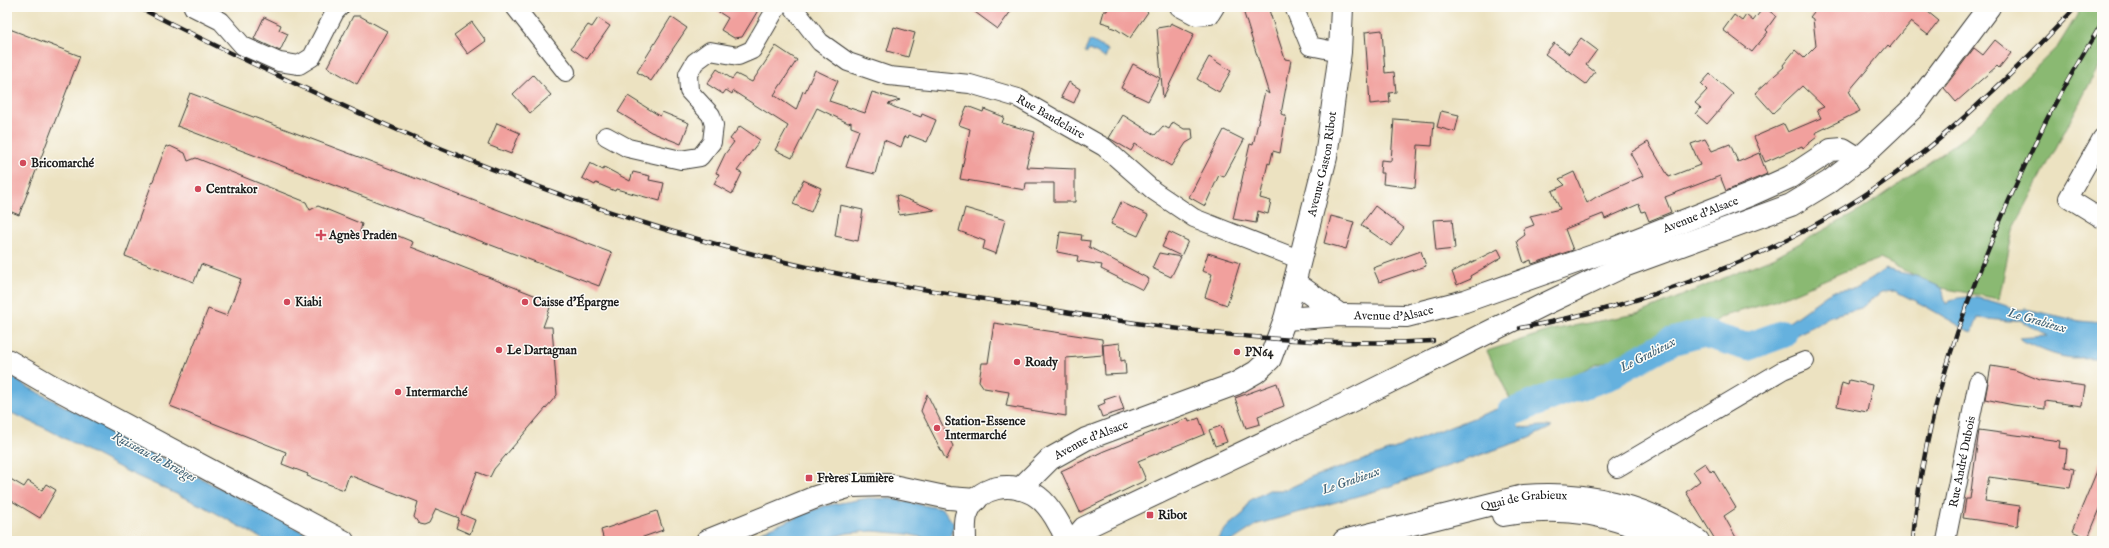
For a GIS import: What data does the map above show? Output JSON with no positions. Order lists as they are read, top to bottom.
{
  "streets": {
    "street": [
      "Rue Baudelaire",
      "Avenue Gaston Ribot",
      "Avenue d'Alsace",
      "Rue André Dubois",
      "Quai de Grabieux"
    ]
  },
  "crossings": [
    ["Rue Baudelaire", "Avenue Gaston Ribot"],
    ["Avenue Gaston Ribot", "Avenue d'Alsace"]
  ],
  "water": ["Le Grabieux", "Ruisseau de Bruèges"],
  "places": {
    "other": [
      "Bricomarché",
      "Centrakor",
      "Kiabi",
      "Caisse d'Épargne",
      "Le Dartagnan",
      "PN64",
      "Roady",
      "Intermarché",
      "Station-Essence Intermarché"
    ],
    "health": ["Agnès Praden"],
    "transit": ["Frères Lumière", "Ribot"]
  }
}
